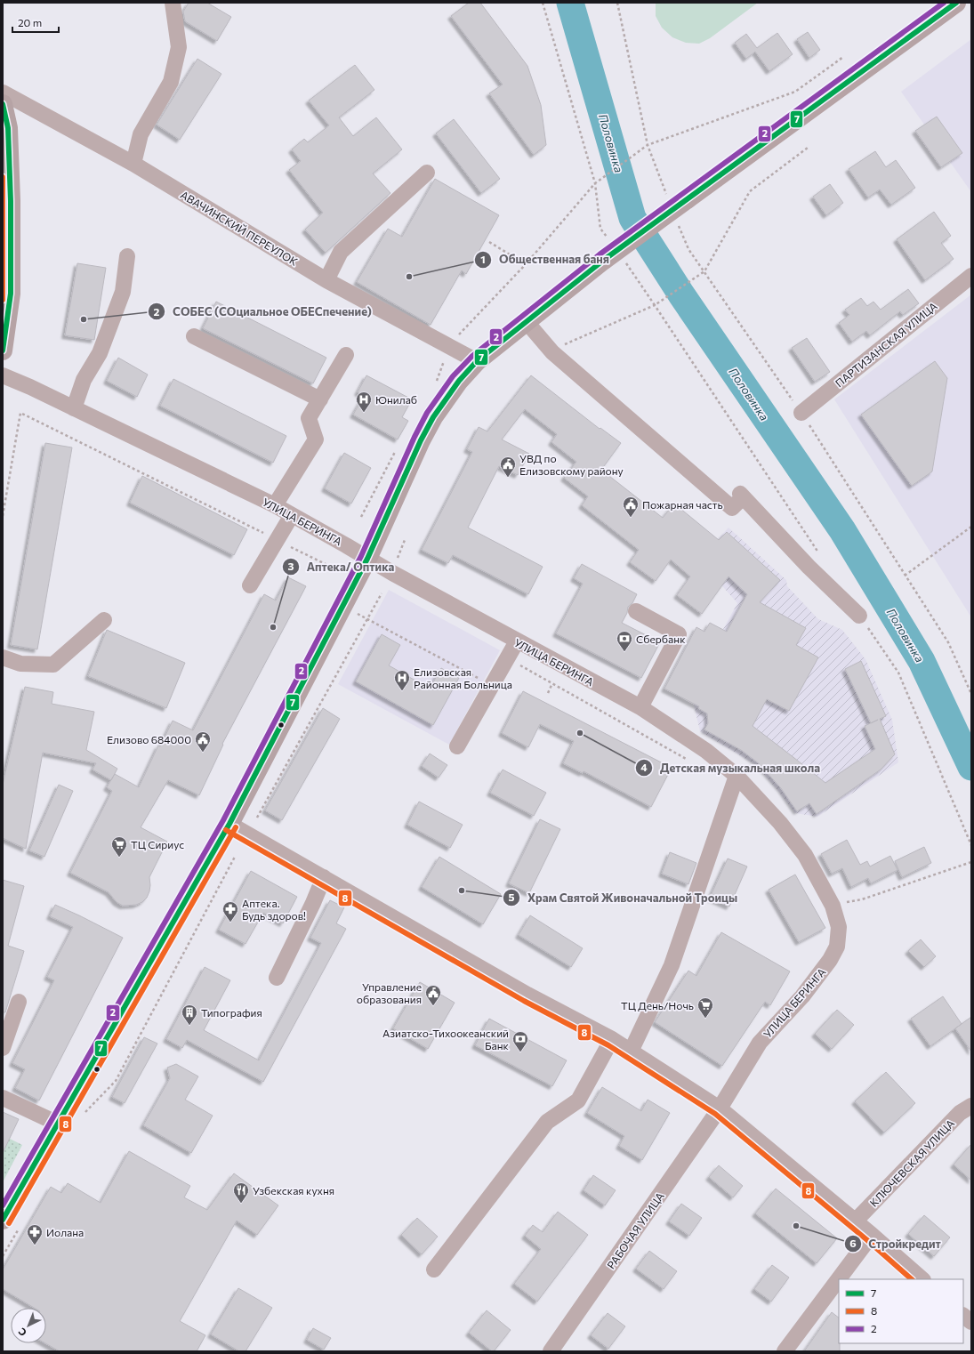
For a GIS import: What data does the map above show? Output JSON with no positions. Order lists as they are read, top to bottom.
{
  "streets": {
    "street": [
      "АВАЧИНСКИЙ ПЕРЕУЛОК",
      "ПАРТИЗАНСКАЯ УЛИЦА",
      "УЛИЦА БЕРИНГА",
      "КЛЮЧЕВСКАЯ УЛИЦА",
      "РАБОЧАЯ УЛИЦА"
    ]
  },
  "crossings": [
    ["УЛИЦА БЕРИНГА", "РАБОЧАЯ УЛИЦА"]
  ],
  "water": ["Половинка"],
  "places": {
    "other": [
      "Общественная баня",
      "СОБЕС (СОциальное ОБЕСпечение)",
      "Аптека/ Оптика",
      "Детская музыкальная школа",
      "Храм Святой Живоначальной Троицы",
      "Стройкредит"
    ],
    "hospital": ["Юнилаб", "Елизовская Районная Больница"],
    "public building": [
      "УВД по Елизовскому району",
      "Пожарная часть",
      "Елизово 684000",
      "Управление образования"
    ],
    "bank": ["Сбербанк", "Азиатско-Тихоокеанский Банк"],
    "supermarket": ["ТЦ Сириус", "ТЦ День/Ночь"],
    "pharmacy": ["Аптека. Будь здоров!", "Иолана"],
    "building": ["Типография"],
    "restaurant": ["Узбекская кухня"]
  },
  "lines": ["transit line 7", "transit line 2", "transit line 8"],
  "legend": ["7", "8", "2"],
  "scale_bar": "20 m",
  "north": "bottom left"
}
